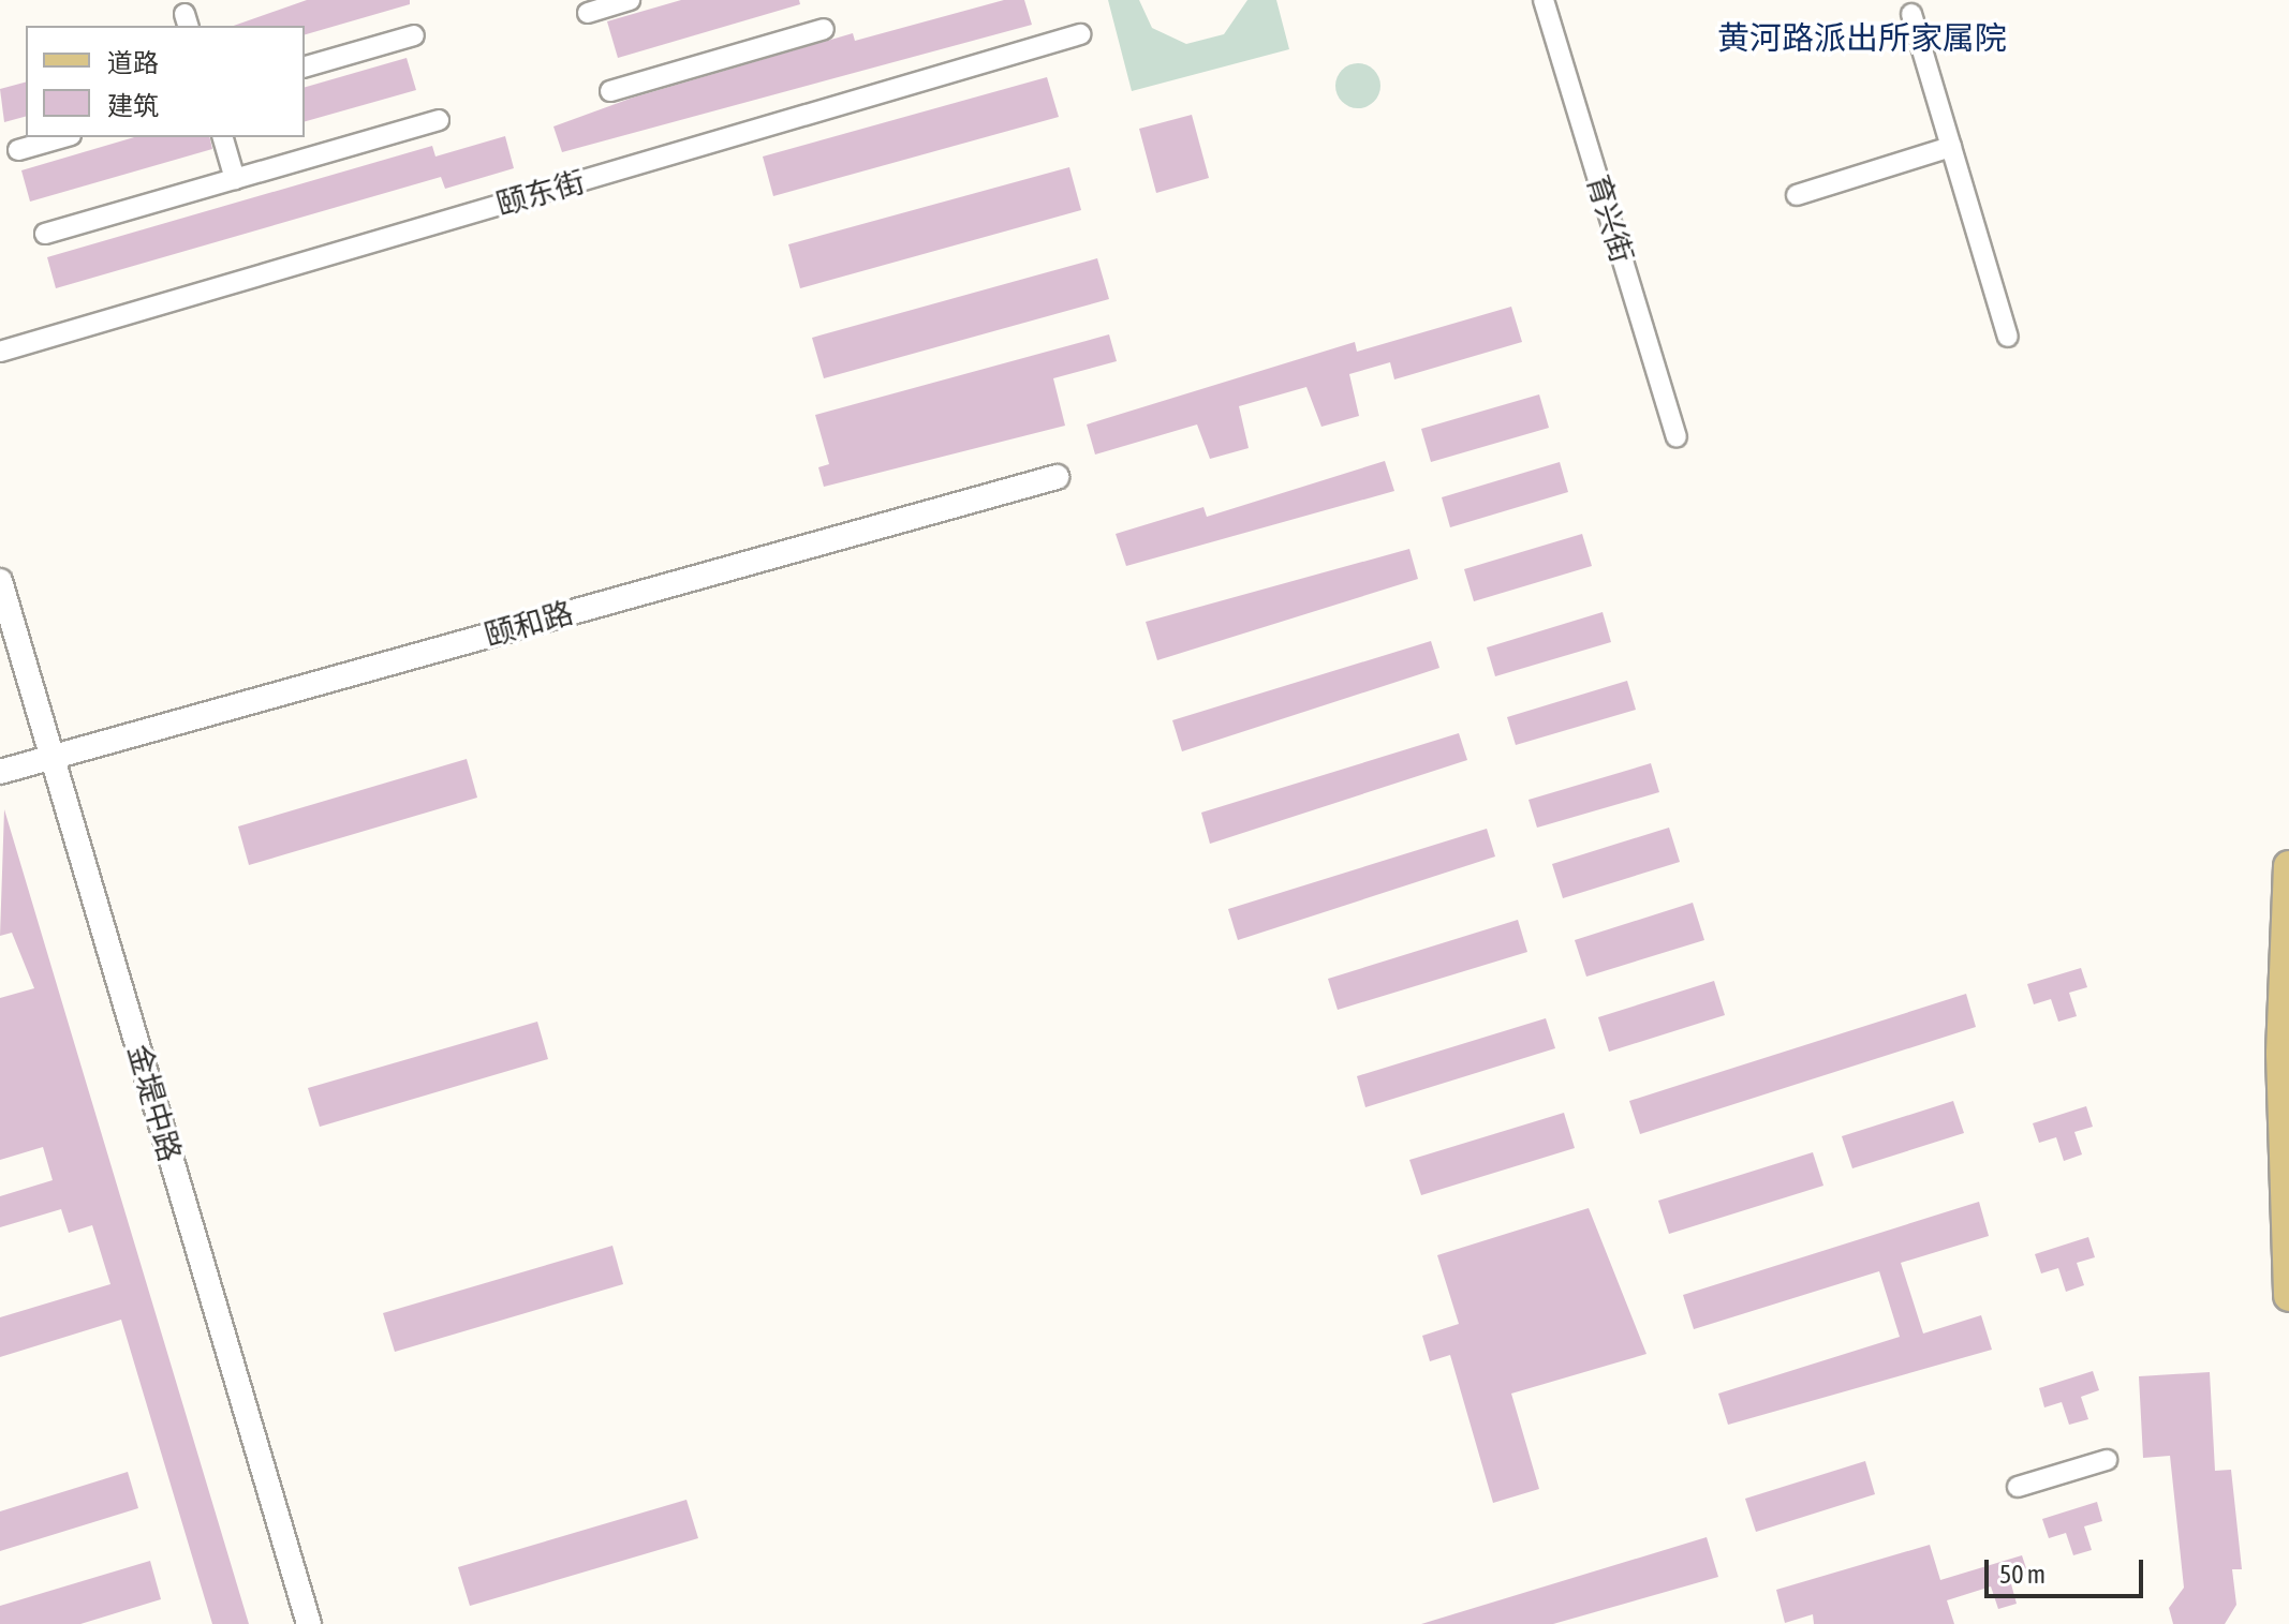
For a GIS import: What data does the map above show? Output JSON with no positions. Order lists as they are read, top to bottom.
{
  "streets": {
    "street": [
      "颐东街",
      "育兴街",
      "颐和路",
      "金堤中路"
    ]
  },
  "crossings": [
    ["颐和路", "金堤中路"]
  ],
  "districts": ["黄河路派出所家属院"],
  "legend": ["道路", "建筑"],
  "scale_bar": "50 m"
}
